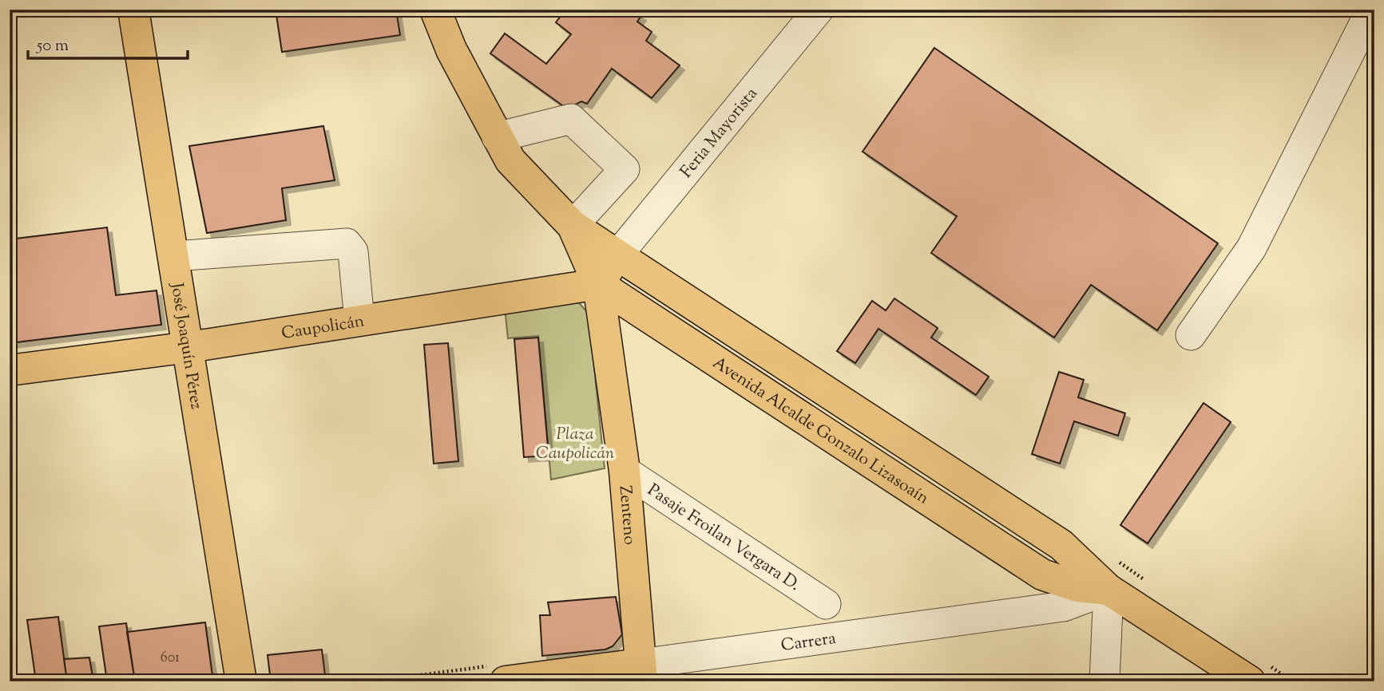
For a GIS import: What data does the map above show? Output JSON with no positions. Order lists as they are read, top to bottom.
{
  "streets": {
    "main road": [
      "Caupolicán",
      "José Joaquín Pérez",
      "Avenida Alcalde Gonzalo Lizasoaín",
      "Zenteno",
      "Carrera"
    ],
    "street": ["Feria Mayorista", "Pasaje Froilan Vergara D."]
  },
  "crossings": [
    ["Feria Mayorista", "Avenida Alcalde Gonzalo Lizasoaín"],
    ["Caupolicán", "José Joaquín Pérez"],
    ["Caupolicán", "Avenida Alcalde Gonzalo Lizasoaín"],
    ["Caupolicán", "Zenteno"],
    ["Avenida Alcalde Gonzalo Lizasoaín", "Zenteno"],
    ["Avenida Alcalde Gonzalo Lizasoaín", "Carrera"],
    ["Zenteno", "Pasaje Froilan Vergara D."],
    ["Zenteno", "Carrera"]
  ],
  "parks": ["Plaza Caupolicán"],
  "house_numbers": ["601"],
  "scale_bar": "50 m"
}
